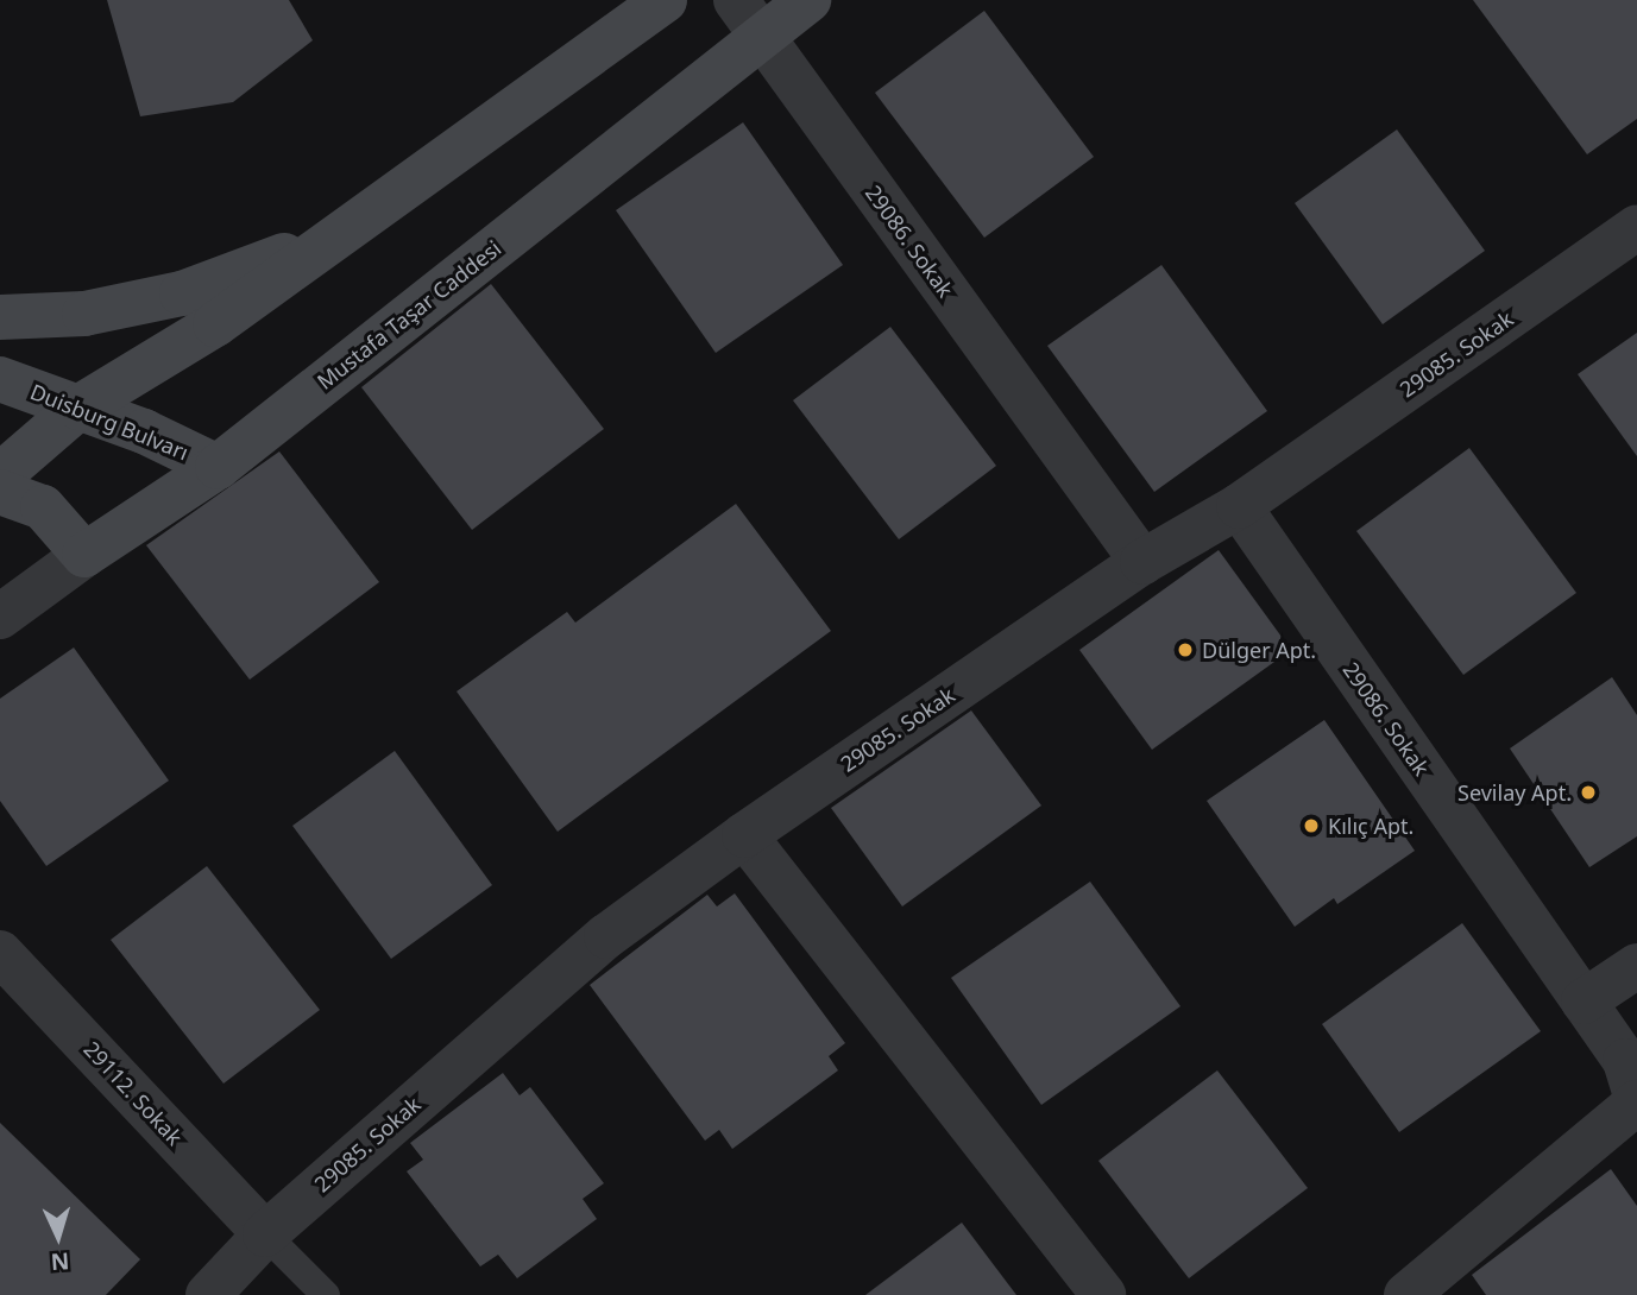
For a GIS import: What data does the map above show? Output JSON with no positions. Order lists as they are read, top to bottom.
{
  "streets": {
    "main road": ["Mustafa Taşar Caddesi", "Duisburg Bulvarı"],
    "street": ["29086. Sokak", "29085. Sokak", "29112. Sokak"]
  },
  "crossings": [
    ["29086. Sokak", "Mustafa Taşar Caddesi"],
    ["29086. Sokak", "29085. Sokak"],
    ["Mustafa Taşar Caddesi", "Duisburg Bulvarı"],
    ["29085. Sokak", "29112. Sokak"]
  ],
  "places": ["Dülger Apt.", "Sevilay Apt.", "Kılıç Apt."],
  "north": "bottom"
}
